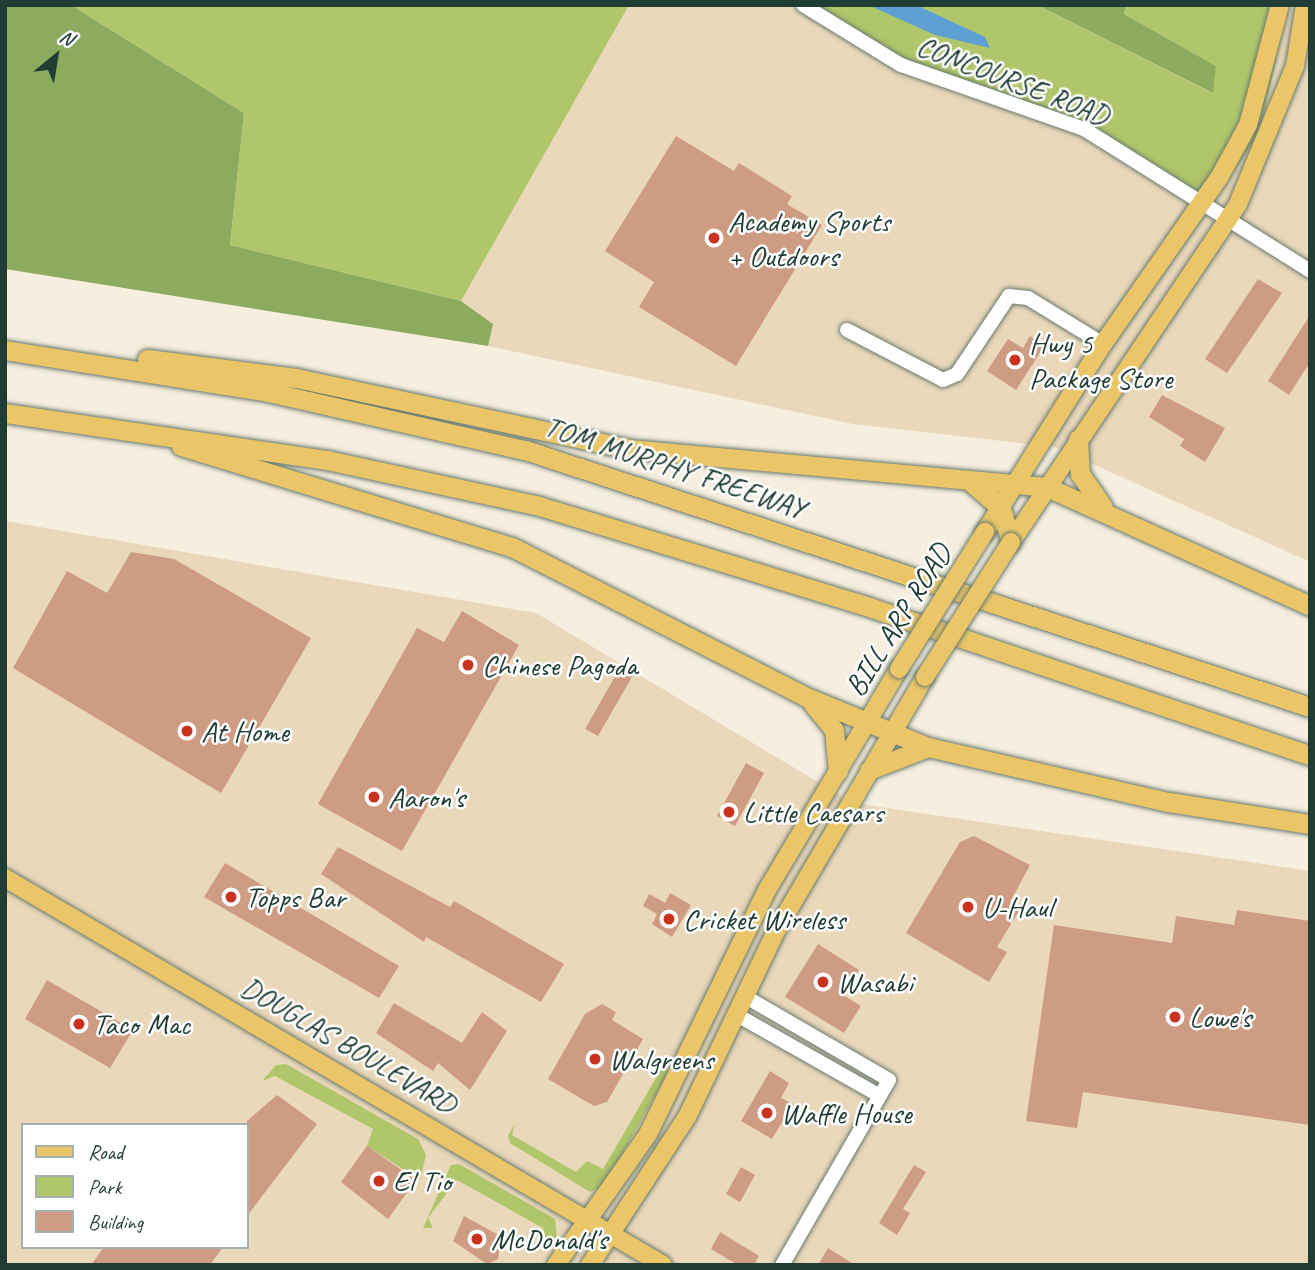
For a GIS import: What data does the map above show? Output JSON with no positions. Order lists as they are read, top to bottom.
{
  "streets": {
    "highway": ["TOM MURPHY FREEWAY"],
    "main road": ["BILL ARP ROAD", "DOUGLAS BOULEVARD"],
    "street": ["CONCOURSE ROAD"]
  },
  "crossings": [
    ["CONCOURSE ROAD", "BILL ARP ROAD"],
    ["BILL ARP ROAD", "DOUGLAS BOULEVARD"]
  ],
  "places": [
    "Academy Sports + Outdoors",
    "Hwy 5 Package Store",
    "Chinese Pagoda",
    "At Home",
    "Aaron's",
    "Little Caesars",
    "Topps Bar",
    "U-Haul",
    "Cricket Wireless",
    "Wasabi",
    "Lowe's",
    "Taco Mac",
    "Walgreens",
    "Waffle House",
    "El Tio",
    "McDonald's"
  ],
  "legend": ["Road", "Park", "Building"],
  "north": "top right"
}
